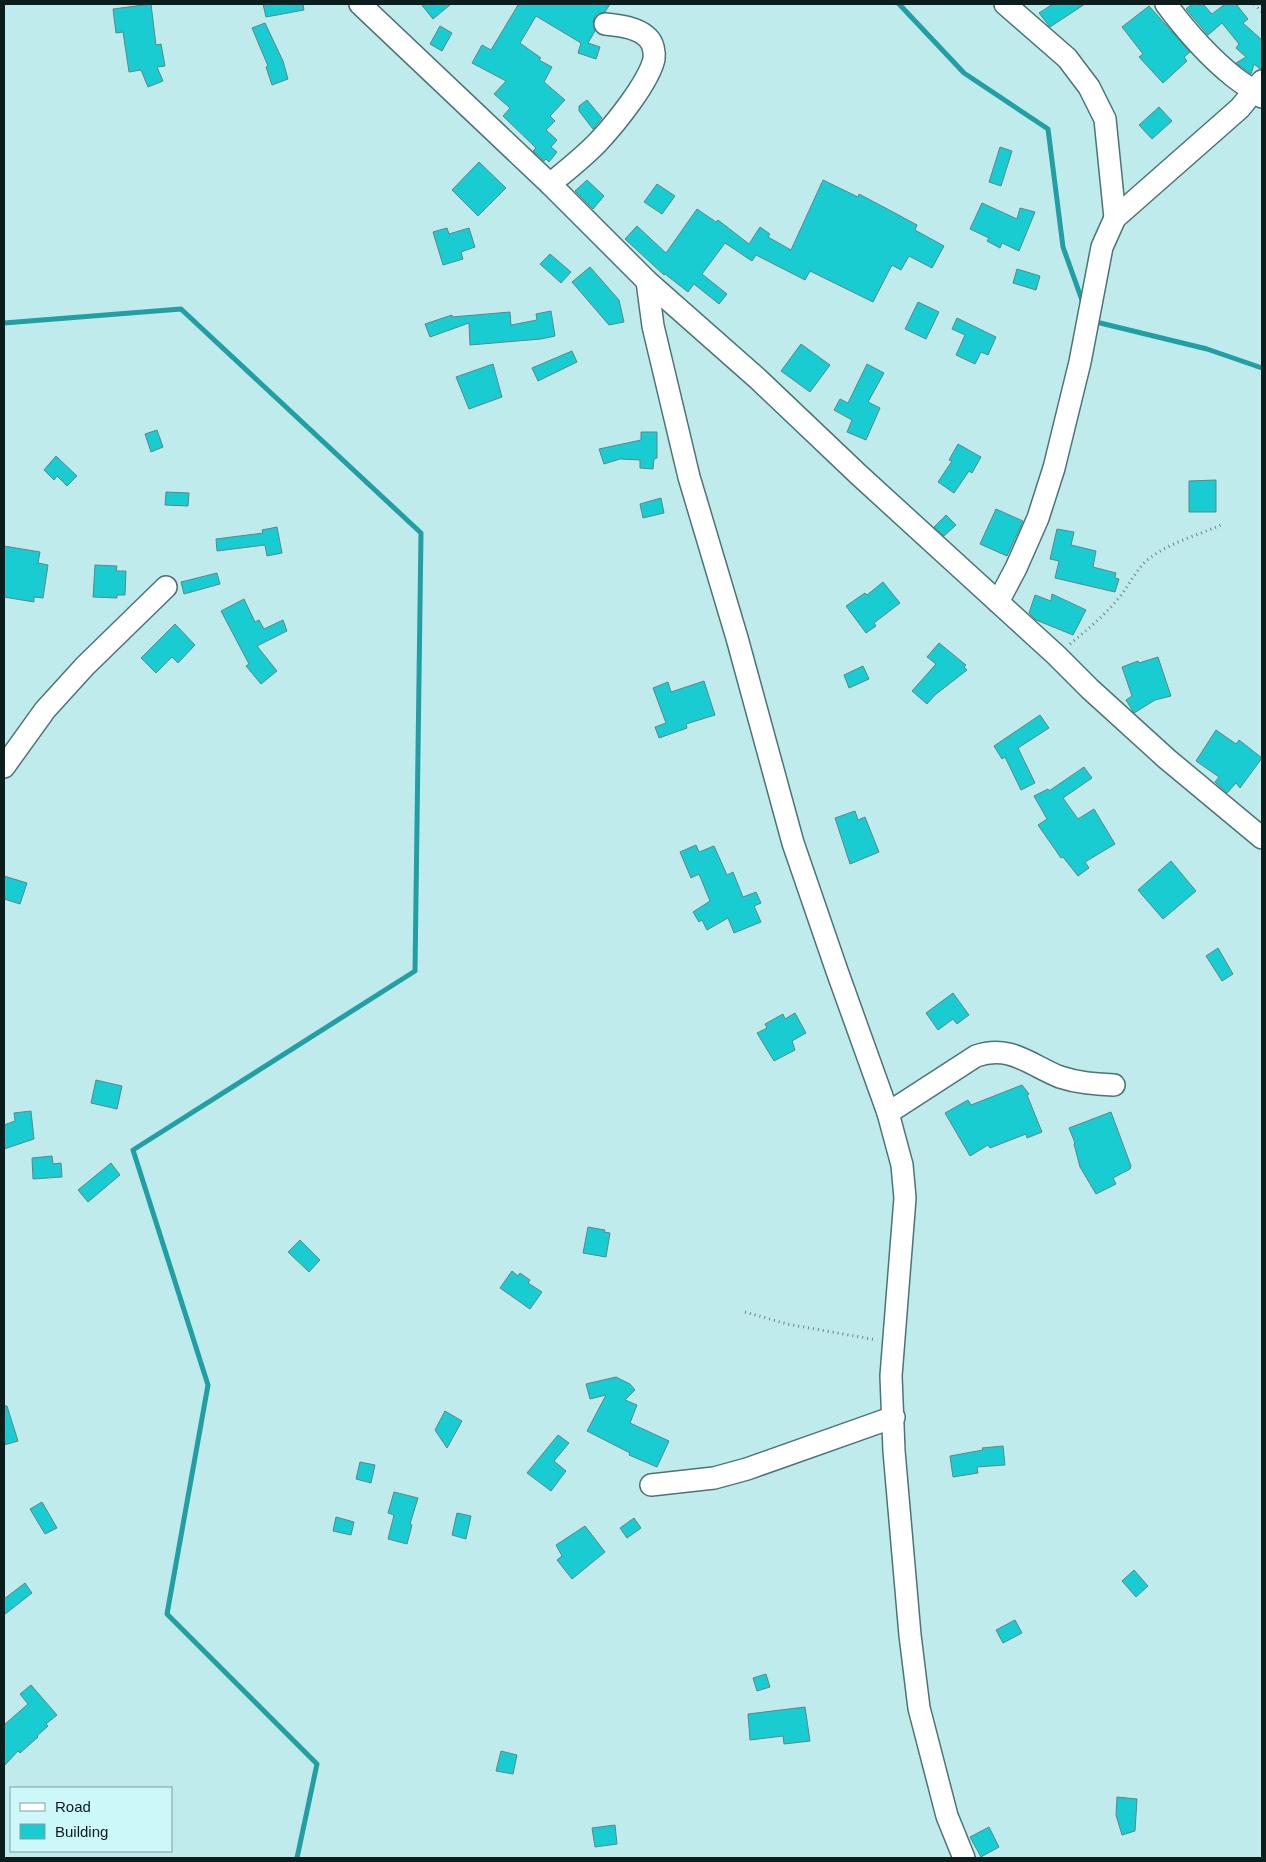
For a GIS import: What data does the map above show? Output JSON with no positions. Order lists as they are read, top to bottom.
{
  "legend": ["Road", "Building"]
}
